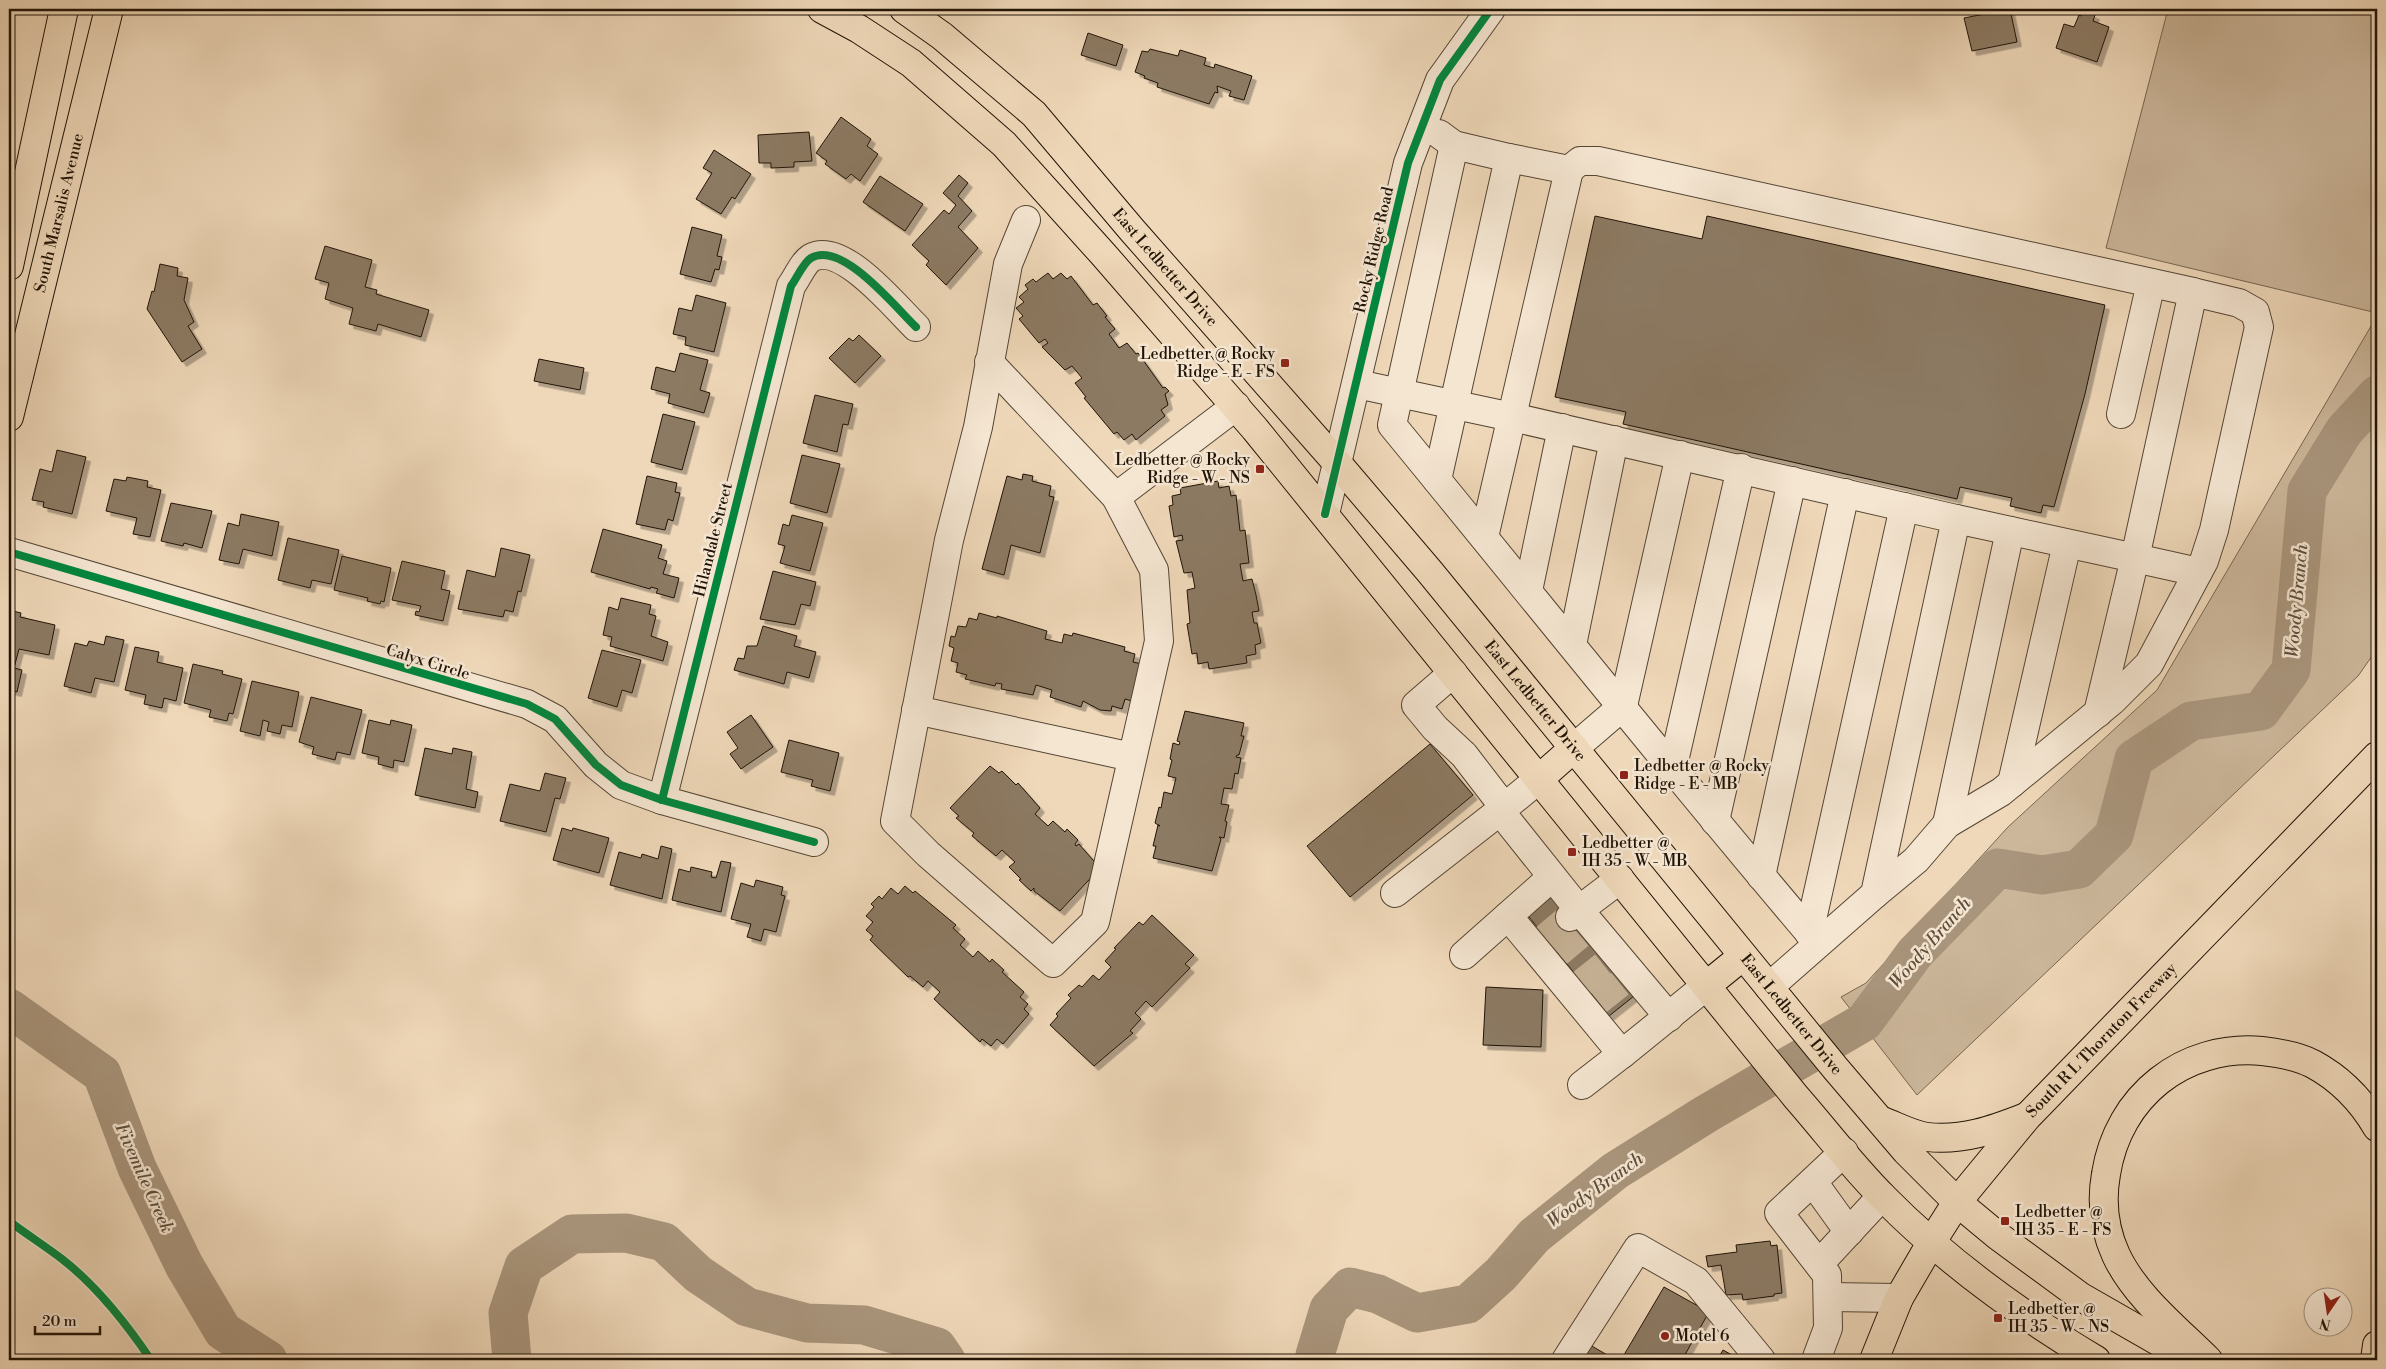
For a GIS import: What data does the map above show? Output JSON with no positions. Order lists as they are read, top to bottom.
{
  "streets": {
    "main road": ["South Marsalis Avenue", "East Ledbetter Drive", "South R L Thornton Freeway"],
    "street": ["Rocky Ridge Road", "Hilandale Street", "Calyx Circle"]
  },
  "crossings": [
    ["Rocky Ridge Road", "East Ledbetter Drive"],
    ["East Ledbetter Drive", "South R L Thornton Freeway"],
    ["Hilandale Street", "Calyx Circle"]
  ],
  "water": ["Woody Branch", "Fivemile Creek"],
  "places": {
    "transit": [
      "Ledbetter @ Rocky Ridge - E - FS",
      "Ledbetter @ Rocky Ridge - W - NS",
      "Ledbetter @ Rocky Ridge - E - MB",
      "Ledbetter @ IH 35 - W - MB",
      "Ledbetter @ IH 35 - E - FS",
      "Ledbetter @ IH 35 - W - NS"
    ],
    "other": ["Motel 6"]
  },
  "scale_bar": "20 m",
  "north": "bottom"
}
